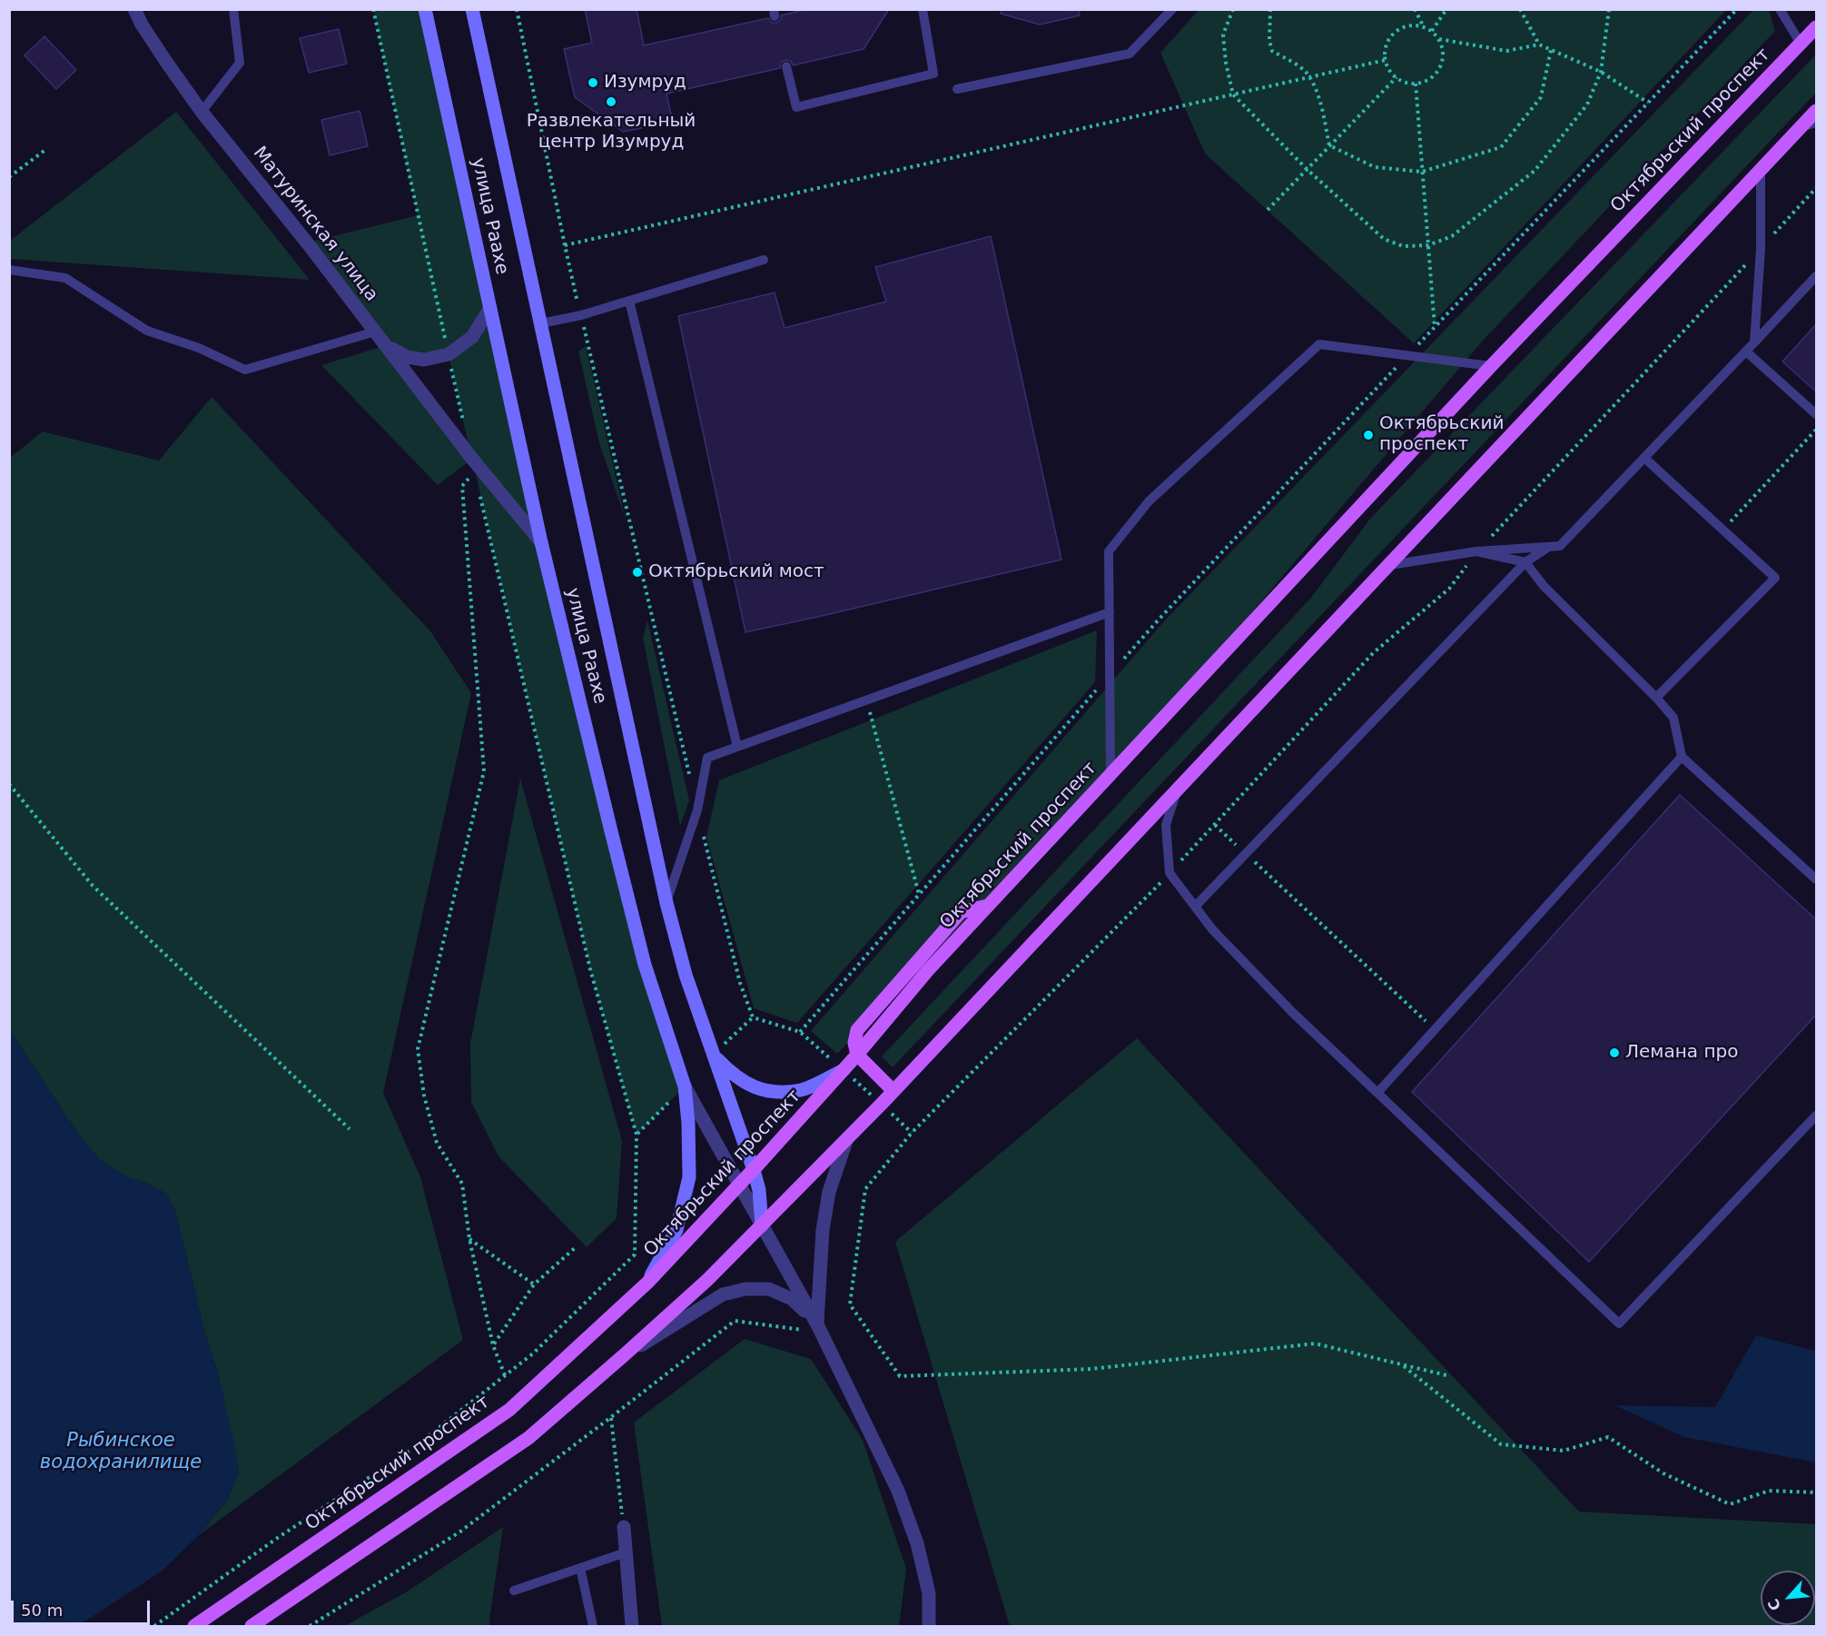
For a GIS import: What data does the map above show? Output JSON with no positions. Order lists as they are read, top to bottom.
{
  "streets": {
    "main road": ["Октябрьский проспект", "улица Раахе"],
    "street": ["Матуринская улица"]
  },
  "crossings": [
    ["Октябрьский проспект", "улица Раахе"],
    ["улица Раахе", "Матуринская улица"]
  ],
  "water": ["Рыбинское водохранилище"],
  "places": [
    "Изумруд",
    "Развлекательный центр Изумруд",
    "Октябрьский проспект",
    "Октябрьский мост",
    "Лемана про"
  ],
  "scale_bar": "50 m",
  "north": "bottom left"
}
